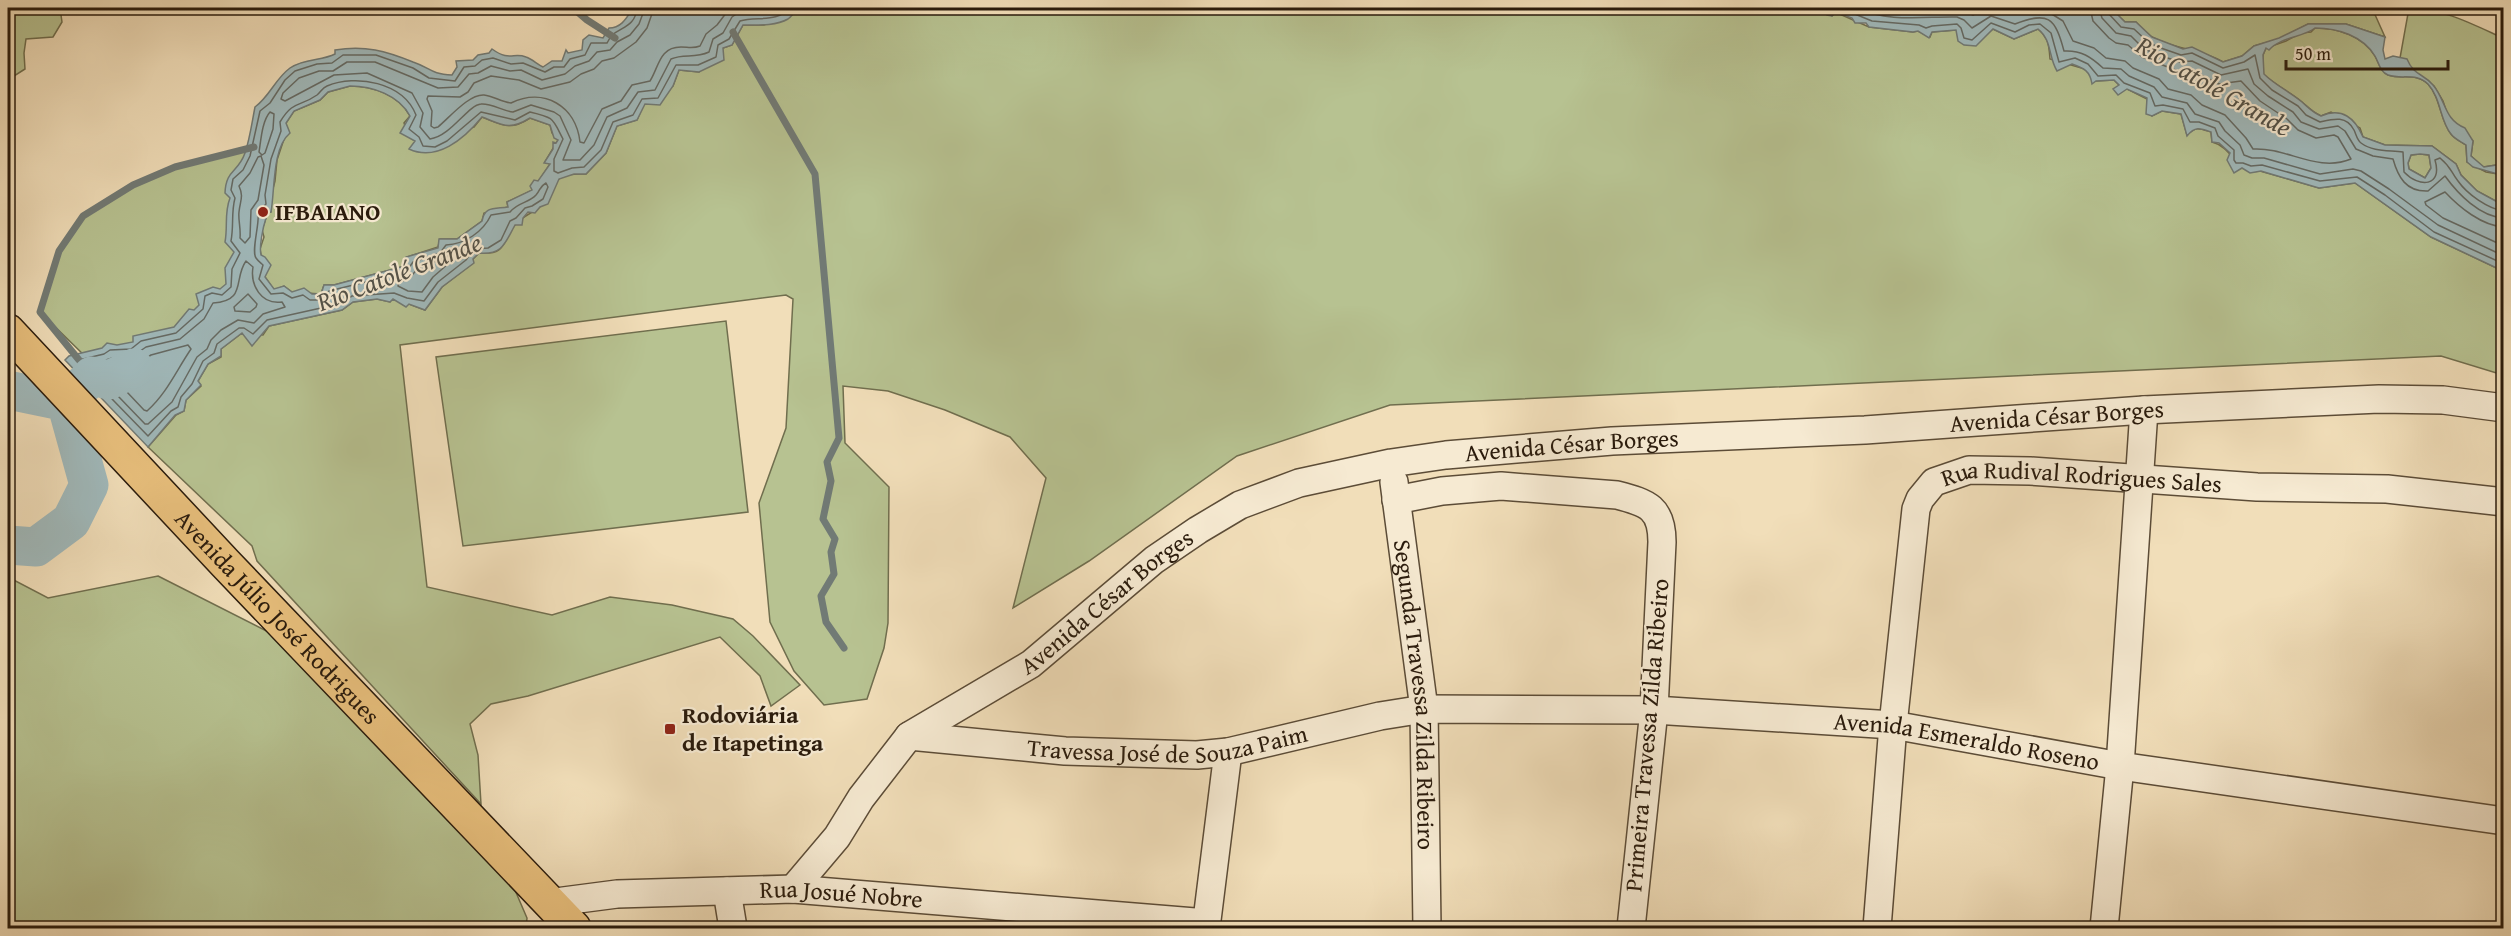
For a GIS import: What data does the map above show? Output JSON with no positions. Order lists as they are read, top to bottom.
{
  "streets": {
    "main road": ["Avenida Júlio José Rodrigues"],
    "street": [
      "Avenida César Borges",
      "Rua Rudival Rodrigues Sales",
      "Segunda Travessa Zilda Ribeiro",
      "Primeira Travessa Zilda Ribeiro",
      "Travessa José de Souza Paim",
      "Avenida Esmeraldo Roseno",
      "Rua Josué Nobre"
    ]
  },
  "crossings": [
    ["Avenida César Borges", "Segunda Travessa Zilda Ribeiro"],
    ["Avenida César Borges", "Travessa José de Souza Paim"],
    ["Avenida César Borges", "Rua Josué Nobre"],
    ["Rua Rudival Rodrigues Sales", "Avenida Esmeraldo Roseno"],
    ["Avenida Júlio José Rodrigues", "Rua Josué Nobre"],
    ["Segunda Travessa Zilda Ribeiro", "Primeira Travessa Zilda Ribeiro"],
    ["Segunda Travessa Zilda Ribeiro", "Travessa José de Souza Paim"],
    ["Segunda Travessa Zilda Ribeiro", "Avenida Esmeraldo Roseno"],
    ["Primeira Travessa Zilda Ribeiro", "Avenida Esmeraldo Roseno"],
    ["Travessa José de Souza Paim", "Avenida Esmeraldo Roseno"]
  ],
  "water": ["Rio Catolé Grande"],
  "places": {
    "other": ["IFBAIANO"],
    "transit": ["Rodoviária de Itapetinga"]
  },
  "scale_bar": "50 m"
}
